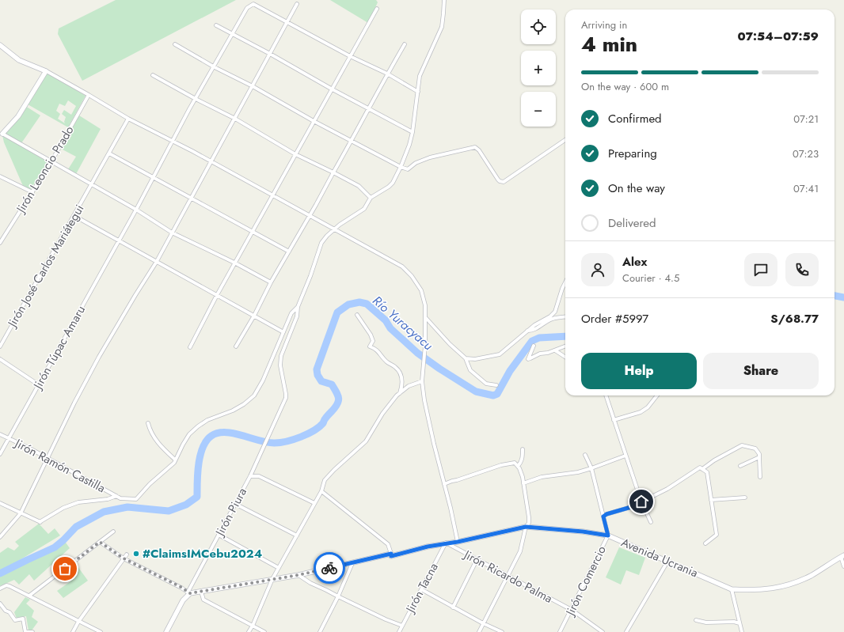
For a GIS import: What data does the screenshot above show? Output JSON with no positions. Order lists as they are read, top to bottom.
{
  "streets": {
    "main road": ["Jirón Piura", "Avenida Ucrania"],
    "street": [
      "Jirón Leoncio Prado",
      "Jirón José Carlos Mariátegui",
      "Jirón Túpac Amaru",
      "Jirón Ramón Castilla",
      "Jirón Ricardo Palma",
      "Jirón Comercio",
      "Jirón Tacna"
    ]
  },
  "crossings": [
    ["Jirón Túpac Amaru", "Jirón Ramón Castilla"],
    ["Jirón Piura", "Avenida Ucrania"],
    ["Avenida Ucrania", "Jirón Ricardo Palma"],
    ["Avenida Ucrania", "Jirón Comercio"],
    ["Avenida Ucrania", "Jirón Tacna"],
    ["Jirón Ricardo Palma", "Jirón Comercio"],
    ["Jirón Ricardo Palma", "Jirón Tacna"]
  ],
  "water": ["Río Yuracyacu"],
  "places": ["#ClaimsIMCebu2024"],
  "page": {
    "map_buttons": ["+", "−"],
    "heading": ["4 min", "Arriving in", "07:54–07:59"],
    "panel": [
      "Alex",
      "Courier · 4.5",
      "Order #5997",
      "S/68.77"
    ],
    "bar": "On the way · 600 m",
    "list": [
      ["Confirmed", "07:21"],
      ["Preparing", "07:23"],
      ["On the way", "07:41"],
      "Delivered"
    ],
    "buttons": ["Help", "Share"]
  }
}
